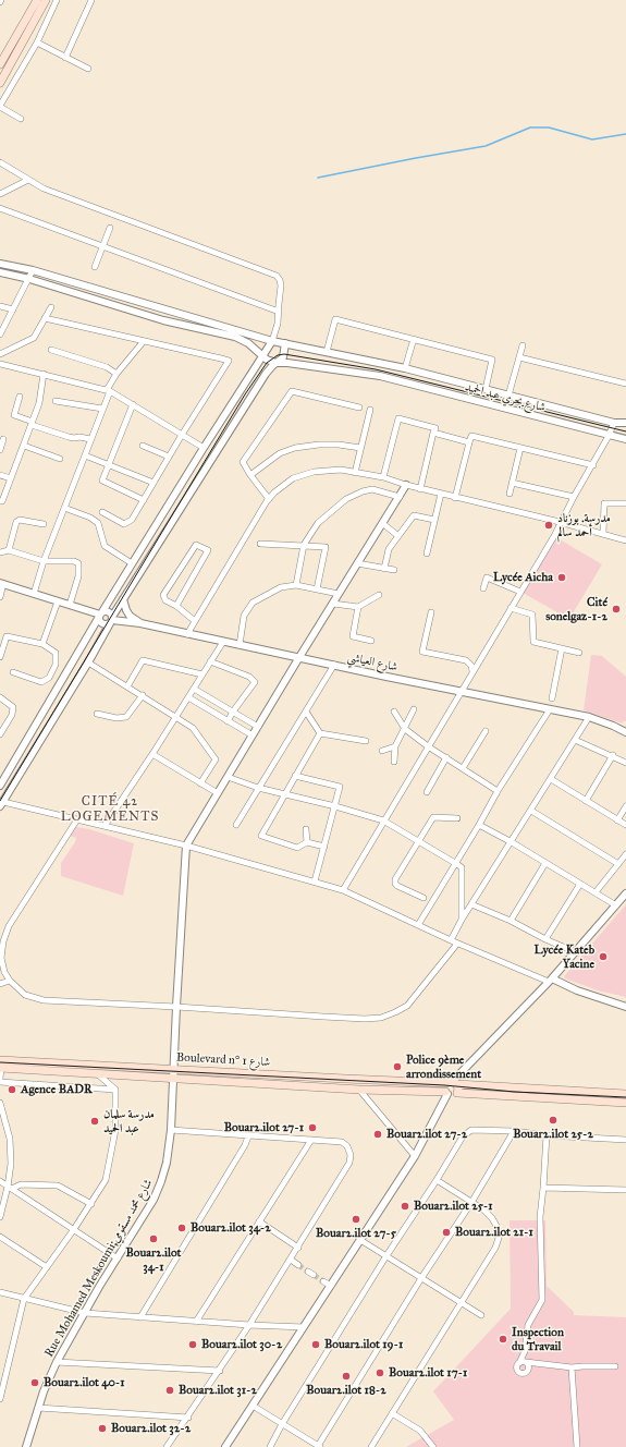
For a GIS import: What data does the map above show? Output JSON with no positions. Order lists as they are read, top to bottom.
{
  "streets": {
    "main road": ["Boulevard n° شارع 1"],
    "street": ["شارع بحري عبد الحميد", "شارع العياشي", "Rue Mohamed Meskoumi;شارع محمد مسقومي"]
  },
  "crossings": [
    ["Boulevard n° شارع 1", "Rue Mohamed Meskoumi;شارع محمد مسقومي"]
  ],
  "districts": ["CITÉ 42 LOGEMENTS"],
  "places": [
    "مدرسة. بوزناد أحمد سالم",
    "Lycée Aicha",
    "Cité sonelgaz-1-2",
    "Lycée Kateb Yacine",
    "Police 9ème arrondissement",
    "Agence BADR",
    "Bouar2.ilot 25-2",
    "مدرسة سلمان عبد الحميد",
    "Bouar2.ilot 27-1",
    "Bouar2.ilot 27-2",
    "Bouar2.ilot 25-1",
    "Bouar2.ilot 27-5",
    "Bouar2.ilot 34-2",
    "Bouar2.ilot 21-1",
    "Bouar2.ilot 34-1",
    "Inspection du Travail",
    "Bouar2.ilot 30-2",
    "Bouar2.ilot 19-1",
    "Bouar2.ilot 17-1",
    "Bouar2.ilot 18-2",
    "Bouar2.ilot 40-1",
    "Bouar2.ilot 31-2",
    "Bouar2.ilot 32-2"
  ]
}
